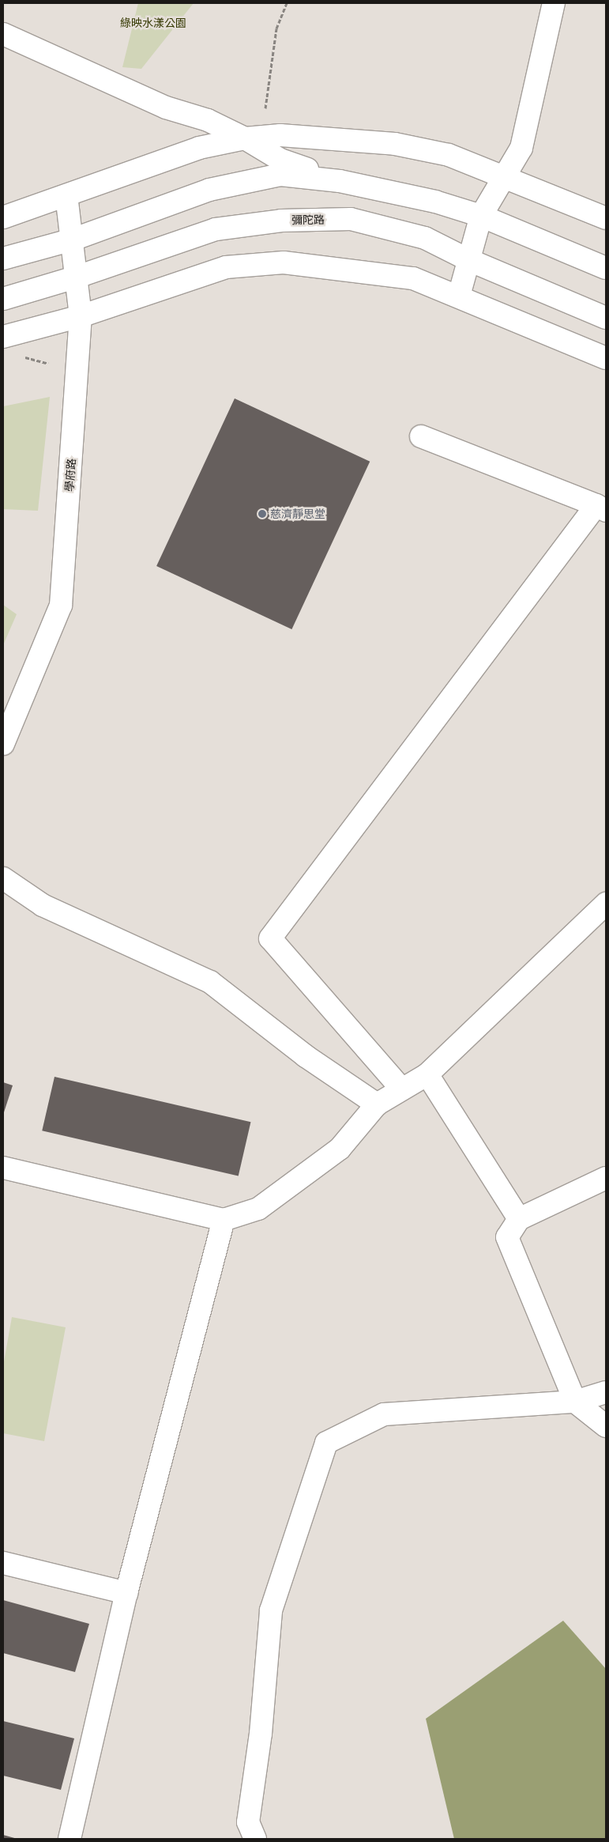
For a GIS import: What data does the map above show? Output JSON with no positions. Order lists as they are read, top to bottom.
{
  "streets": {
    "street": ["彌陀路", "學府路"]
  },
  "crossings": [
    ["彌陀路", "學府路"]
  ],
  "parks": ["綠映水漾公園"],
  "places": ["慈濟靜思堂"]
}
